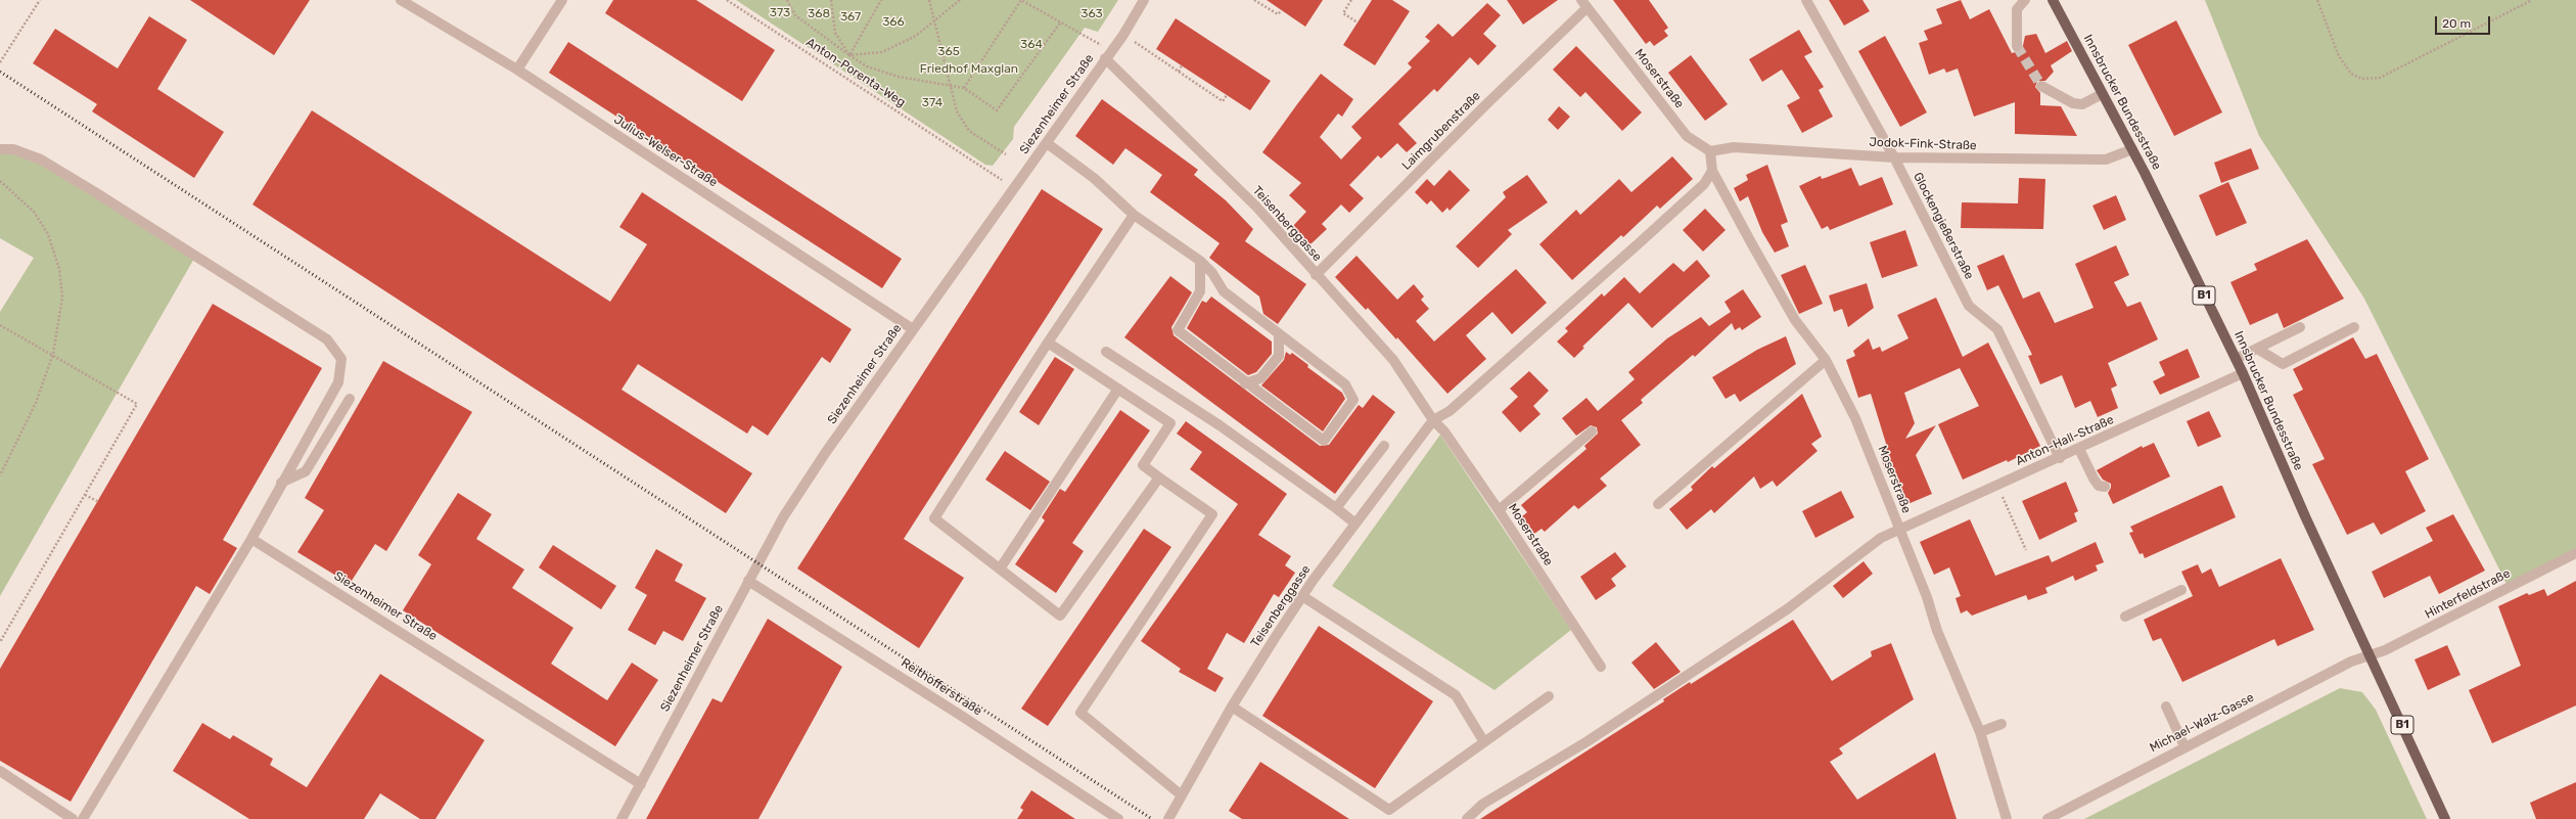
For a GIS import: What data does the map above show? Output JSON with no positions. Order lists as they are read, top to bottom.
{
  "streets": {
    "main road": ["Innsbrucker Bundesstraße", "B1"],
    "street": [
      "Moserstraße",
      "Siezenheimer Straße",
      "Laimgrubenstraße",
      "Jodok-Fink-Straße",
      "Julius-Welser-Straße",
      "Teisenberggasse",
      "Glockengießerstraße",
      "Anton-Hall-Straße",
      "Hinterfeldstraße",
      "Reithofferstraße",
      "Michael-Walz-Gasse"
    ],
    "path": ["Anton-Porenta-Weg"]
  },
  "crossings": [
    ["Anton-Porenta-Weg", "Siezenheimer Straße"],
    ["Moserstraße", "Laimgrubenstraße"],
    ["Moserstraße", "Jodok-Fink-Straße"],
    ["Moserstraße", "Teisenberggasse"],
    ["Moserstraße", "Anton-Hall-Straße"],
    ["Innsbrucker Bundesstraße", "Jodok-Fink-Straße"],
    ["Innsbrucker Bundesstraße", "Anton-Hall-Straße"],
    ["Innsbrucker Bundesstraße", "Hinterfeldstraße"],
    ["Innsbrucker Bundesstraße", "Michael-Walz-Gasse"],
    ["Siezenheimer Straße", "Julius-Welser-Straße"],
    ["Siezenheimer Straße", "Teisenberggasse"],
    ["Siezenheimer Straße", "Reithofferstraße"],
    ["Laimgrubenstraße", "Teisenberggasse"],
    ["Jodok-Fink-Straße", "Glockengießerstraße"],
    ["Glockengießerstraße", "Anton-Hall-Straße"],
    ["Hinterfeldstraße", "Michael-Walz-Gasse"]
  ],
  "parks": [
    "373",
    "368",
    "363",
    "367",
    "366",
    "364",
    "365",
    "Friedhof Maxglan",
    "374"
  ],
  "scale_bar": "20 m"
}
